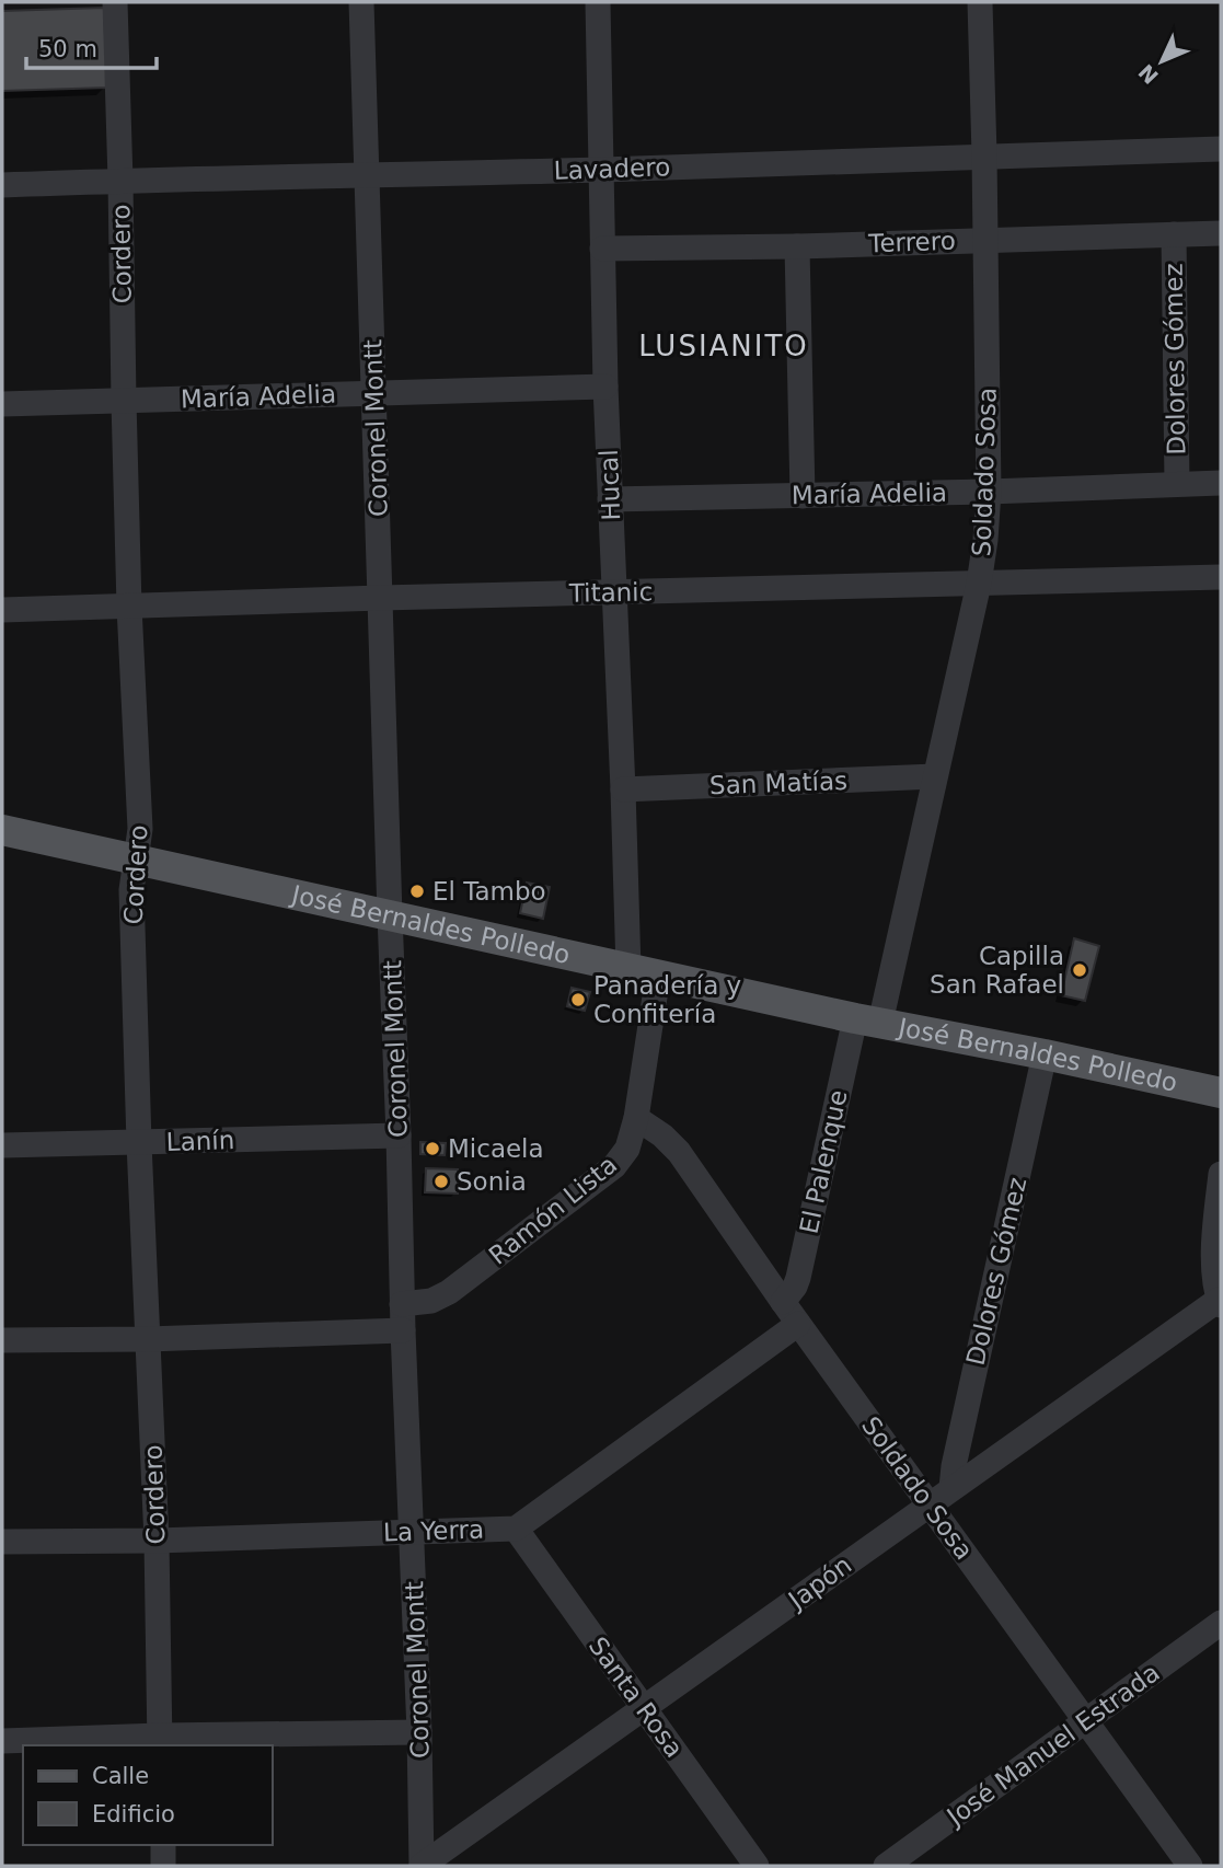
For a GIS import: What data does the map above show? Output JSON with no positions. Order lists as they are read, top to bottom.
{
  "streets": {
    "main road": ["José Bernaldes Polledo"],
    "street": [
      "Lavadero",
      "Terrero",
      "Cordero",
      "Dolores Gómez",
      "María Adelia",
      "Coronel Montt",
      "Soldado Sosa",
      "Hucal",
      "Titanic",
      "San Matías",
      "Lanín",
      "El Palenque",
      "Ramón Lista",
      "La Yerra",
      "Japón",
      "Santa Rosa",
      "José Manuel Estrada"
    ]
  },
  "crossings": [
    ["Lavadero", "Cordero"],
    ["Lavadero", "Coronel Montt"],
    ["Lavadero", "Soldado Sosa"],
    ["Lavadero", "Hucal"],
    ["Terrero", "Dolores Gómez"],
    ["Terrero", "Soldado Sosa"],
    ["Terrero", "Hucal"],
    ["Cordero", "María Adelia"],
    ["Cordero", "Titanic"],
    ["Cordero", "José Bernaldes Polledo"],
    ["Cordero", "Lanín"],
    ["Cordero", "La Yerra"],
    ["Dolores Gómez", "María Adelia"],
    ["Dolores Gómez", "José Bernaldes Polledo"],
    ["Dolores Gómez", "Japón"],
    ["María Adelia", "Coronel Montt"],
    ["María Adelia", "Soldado Sosa"],
    ["María Adelia", "Hucal"],
    ["Coronel Montt", "Titanic"],
    ["Coronel Montt", "José Bernaldes Polledo"],
    ["Coronel Montt", "Lanín"],
    ["Coronel Montt", "Ramón Lista"],
    ["Coronel Montt", "La Yerra"],
    ["Coronel Montt", "Japón"],
    ["Soldado Sosa", "Titanic"],
    ["Soldado Sosa", "San Matías"],
    ["Soldado Sosa", "José Bernaldes Polledo"],
    ["Soldado Sosa", "El Palenque"],
    ["Soldado Sosa", "Ramón Lista"],
    ["Soldado Sosa", "La Yerra"],
    ["Soldado Sosa", "Japón"],
    ["Soldado Sosa", "José Manuel Estrada"],
    ["Hucal", "Titanic"],
    ["Hucal", "San Matías"],
    ["Hucal", "José Bernaldes Polledo"],
    ["José Bernaldes Polledo", "El Palenque"],
    ["José Bernaldes Polledo", "Ramón Lista"],
    ["La Yerra", "Santa Rosa"],
    ["Japón", "Santa Rosa"]
  ],
  "districts": ["LUSIANITO"],
  "places": [
    "El Tambo",
    "Capilla San Rafael",
    "Panadería y Confitería",
    "Micaela",
    "Sonia"
  ],
  "legend": ["Calle", "Edificio"],
  "scale_bar": "50 m",
  "north": "bottom left"
}
